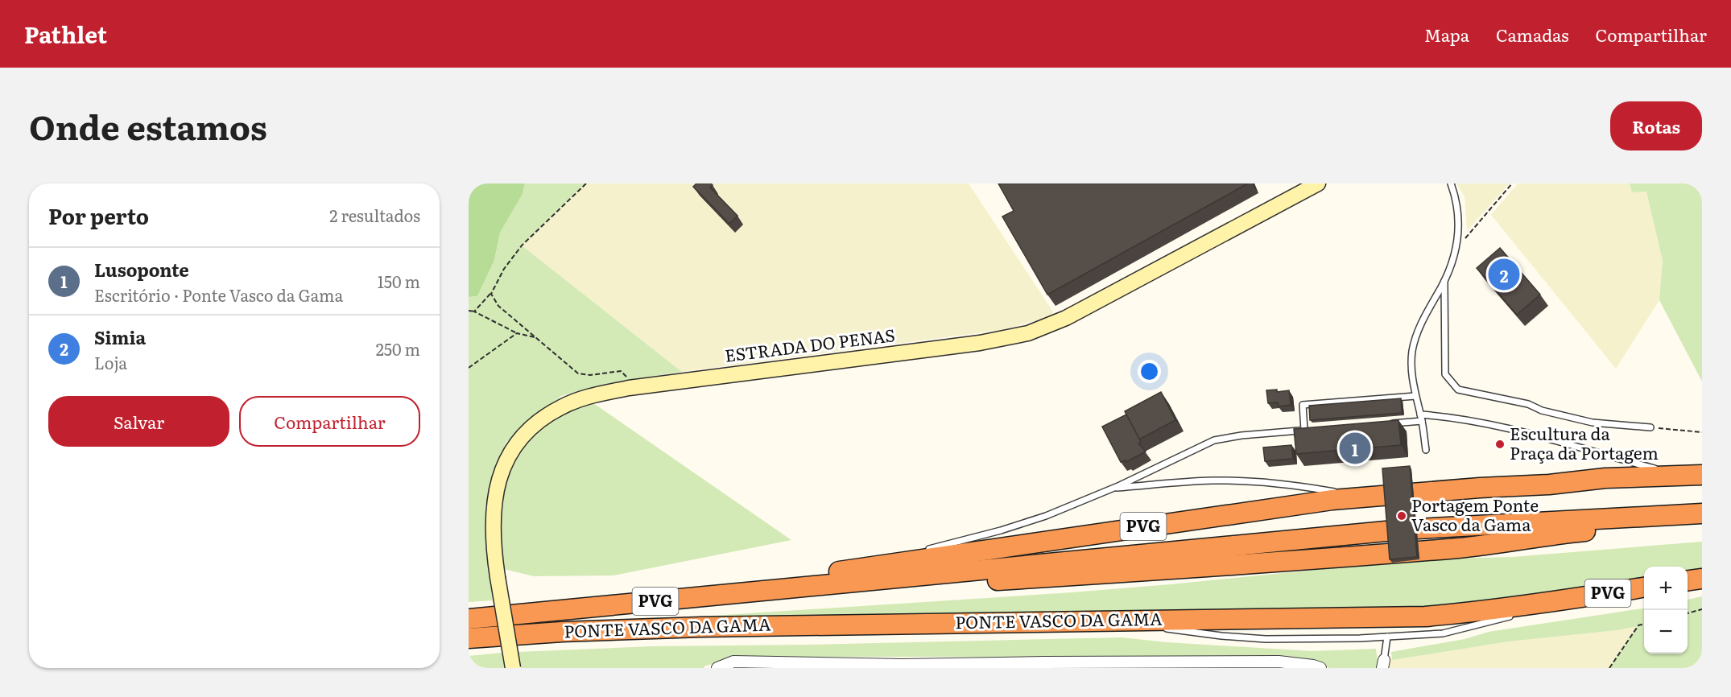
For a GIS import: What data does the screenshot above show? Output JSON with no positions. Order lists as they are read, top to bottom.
{
  "streets": {
    "highway": ["PVG", "PONTE VASCO DA GAMA"],
    "street": ["ESTRADA DO PENAS"]
  },
  "places": ["Escultura da Praça da Portagem", "Portagem Ponte Vasco da Gama"],
  "page": {
    "header": "Pathlet",
    "nav": ["Mapa", "Camadas", "Compartilhar"],
    "title": "Onde estamos",
    "buttons": [
      "Rotas",
      ["Salvar", "Compartilhar"]
    ],
    "heading": ["Por perto", "2 resultados"],
    "list": [
      {
        "mark": "1",
        "name": "Lusoponte",
        "note": "Escritório · Ponte Vasco da Gama",
        "value": "150 m"
      },
      {
        "mark": "2",
        "name": "Simia",
        "note": "Loja",
        "value": "250 m"
      }
    ],
    "pins": ["2", "1"],
    "map_buttons": ["+", "−"]
  }
}
